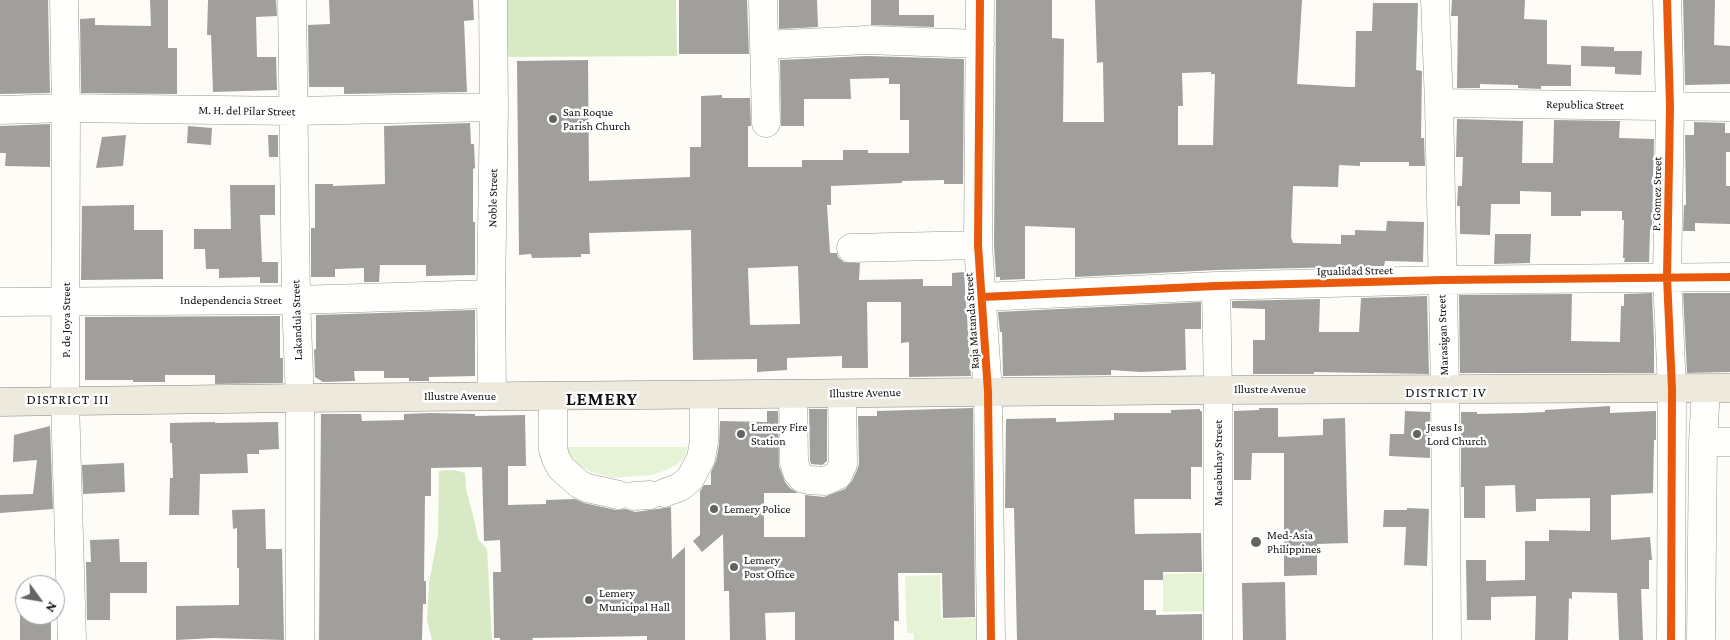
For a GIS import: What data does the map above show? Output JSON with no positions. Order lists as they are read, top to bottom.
{
  "streets": {
    "main road": ["Illustre Avenue"],
    "street": [
      "Republica Street",
      "M. H. del Pilar Street",
      "P. Gomez Street",
      "Noble Street",
      "Igualidad Street",
      "Independencia Street",
      "P. de Joya Street",
      "Lakandula Street",
      "Raja Matanda Street",
      "Marasigan Street",
      "Macabuhay Street"
    ]
  },
  "crossings": [
    ["Republica Street", "P. Gomez Street"],
    ["Republica Street", "Marasigan Street"],
    ["M. H. del Pilar Street", "Noble Street"],
    ["M. H. del Pilar Street", "P. de Joya Street"],
    ["M. H. del Pilar Street", "Lakandula Street"],
    ["P. Gomez Street", "Igualidad Street"],
    ["P. Gomez Street", "Illustre Avenue"],
    ["Noble Street", "Independencia Street"],
    ["Noble Street", "Illustre Avenue"],
    ["Igualidad Street", "Raja Matanda Street"],
    ["Igualidad Street", "Marasigan Street"],
    ["Igualidad Street", "Macabuhay Street"],
    ["Independencia Street", "P. de Joya Street"],
    ["Independencia Street", "Lakandula Street"],
    ["P. de Joya Street", "Illustre Avenue"],
    ["Lakandula Street", "Illustre Avenue"],
    ["Raja Matanda Street", "Illustre Avenue"],
    ["Marasigan Street", "Illustre Avenue"],
    ["Illustre Avenue", "Macabuhay Street"]
  ],
  "districts": ["DISTRICT IV", "LEMERY", "DISTRICT III"],
  "places": [
    "San Roque Parish Church",
    "Lemery Fire Station",
    "Jesus Is Lord Church",
    "Lemery Police",
    "Med-Asia Philippines",
    "Lemery Post Office",
    "Lemery Municipal Hall"
  ],
  "north": "bottom right"
}
